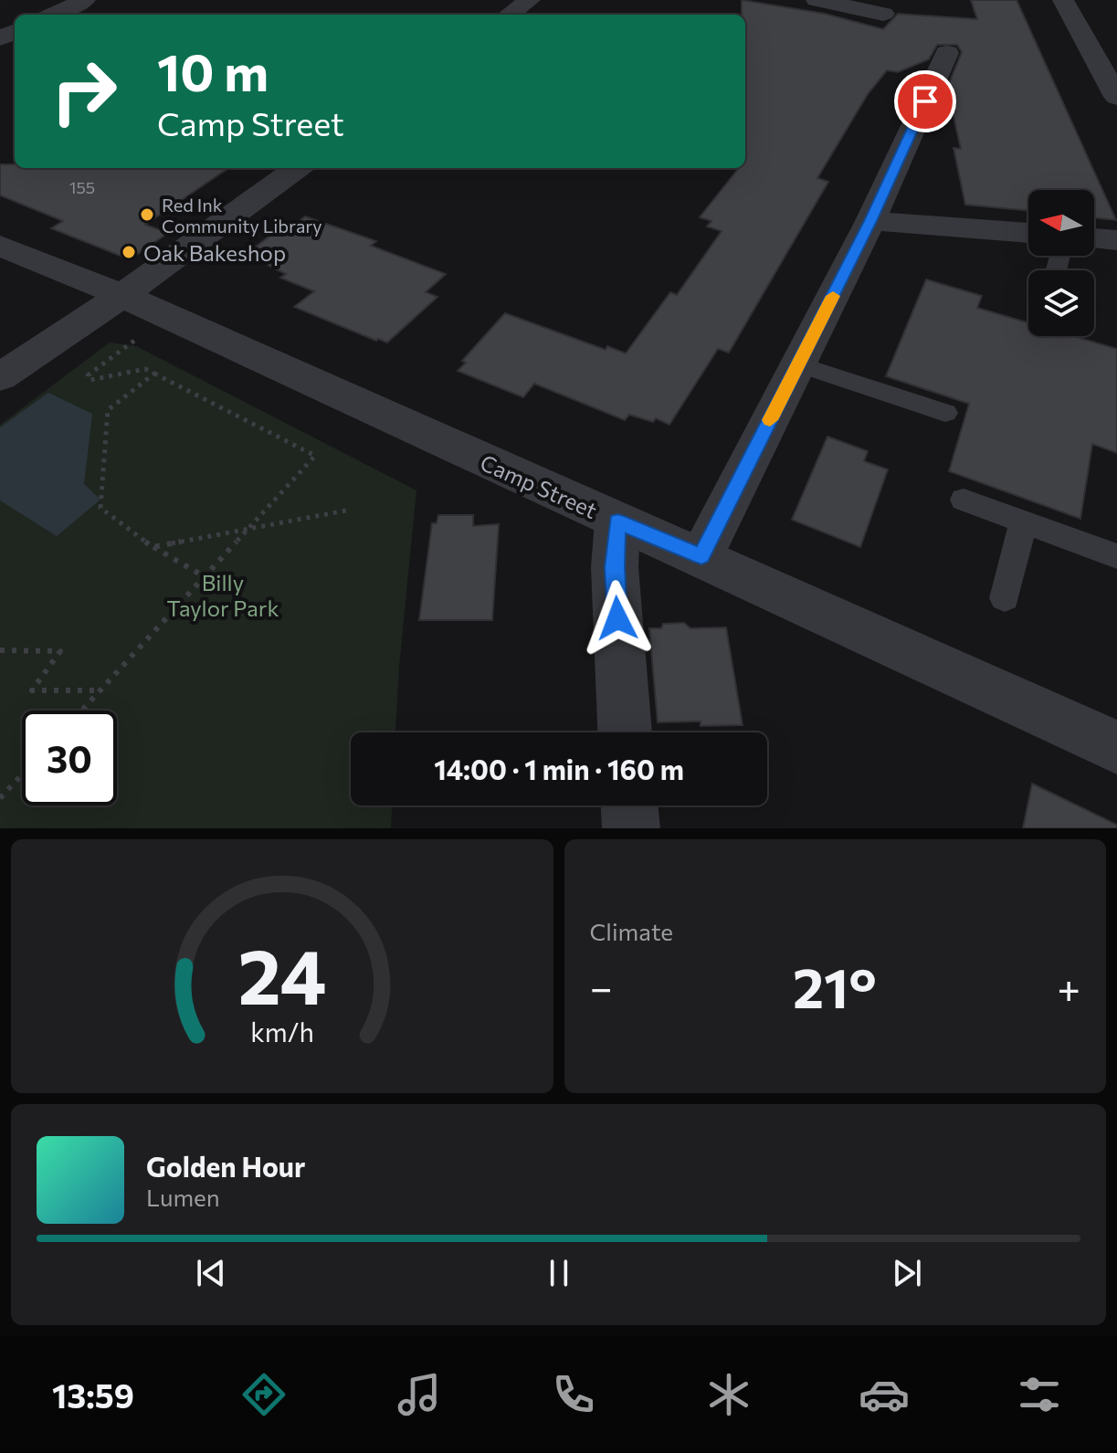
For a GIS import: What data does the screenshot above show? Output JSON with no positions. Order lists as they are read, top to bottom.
{
  "streets": {
    "street": ["Camp Street"]
  },
  "parks": ["Billy Taylor Park"],
  "places": ["Red Ink Community Library", "Oak Bakeshop"],
  "house_numbers": ["155"],
  "north": "left",
  "page": {
    "turn": ["10 m", "Camp Street"],
    "limit": "30",
    "trip": "14:00 · 1 min · 160 m",
    "tile": "Climate",
    "heat": ["−", "21°", "+"],
    "song": ["Golden Hour", "Lumen"],
    "tabs": "13:59",
    "gauge": ["24", "km/h"]
  }
}
